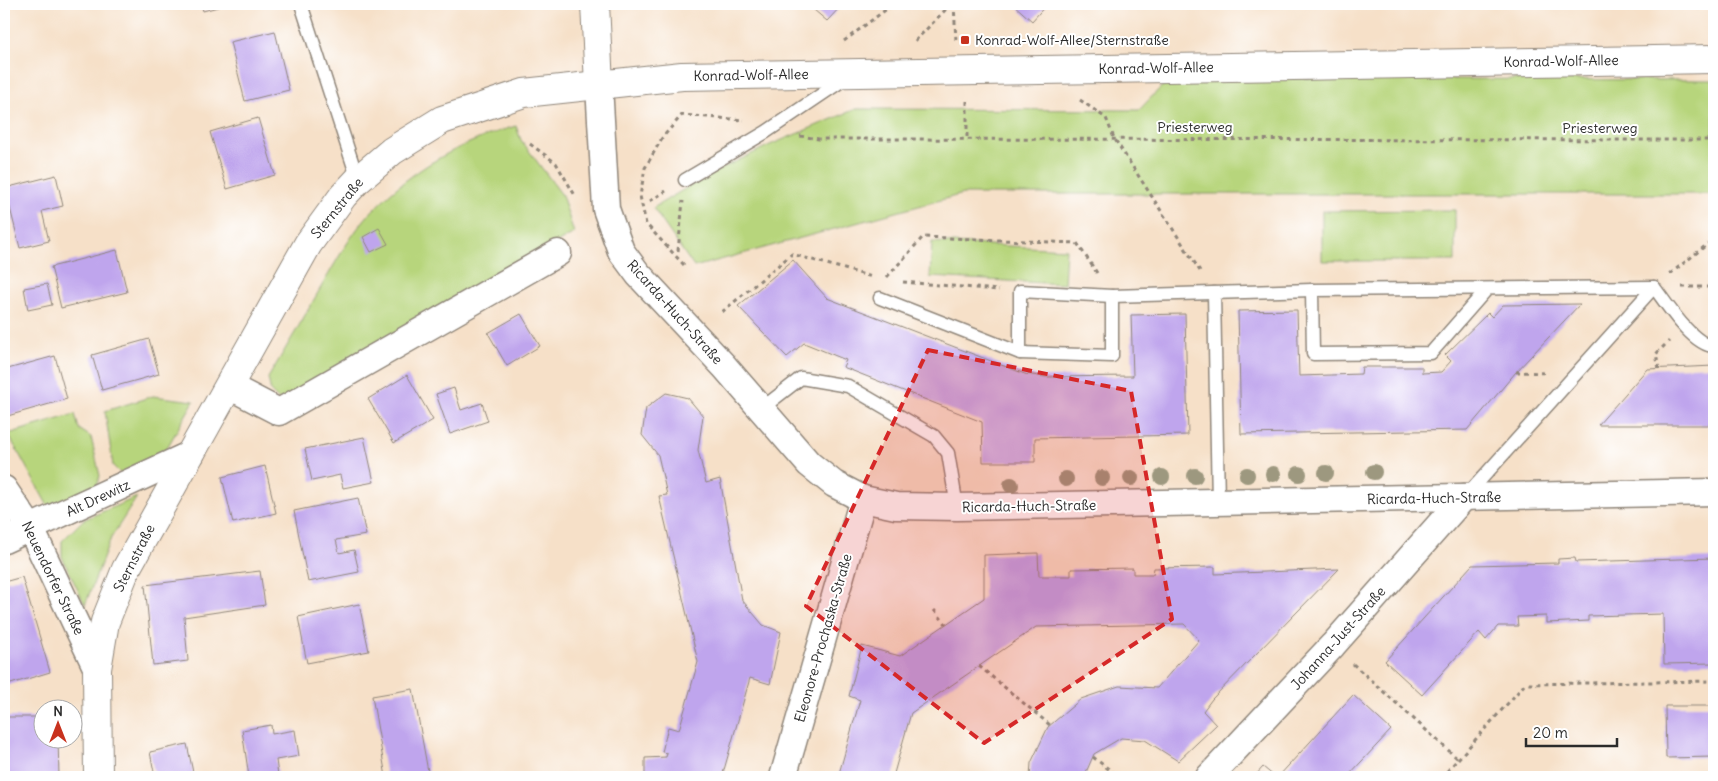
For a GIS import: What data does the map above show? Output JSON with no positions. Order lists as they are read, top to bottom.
{
  "streets": {
    "street": [
      "Konrad-Wolf-Allee",
      "Sternstraße",
      "Ricarda-Huch-Straße",
      "Alt Drewitz",
      "Neuendorfer Straße",
      "Eleonore-Prochaska-Straße",
      "Johanna-Just-Straße"
    ],
    "path": ["Priesterweg"]
  },
  "crossings": [
    ["Konrad-Wolf-Allee", "Sternstraße"],
    ["Konrad-Wolf-Allee", "Ricarda-Huch-Straße"],
    ["Sternstraße", "Ricarda-Huch-Straße"],
    ["Sternstraße", "Alt Drewitz"],
    ["Sternstraße", "Neuendorfer Straße"],
    ["Ricarda-Huch-Straße", "Eleonore-Prochaska-Straße"],
    ["Ricarda-Huch-Straße", "Johanna-Just-Straße"],
    ["Alt Drewitz", "Neuendorfer Straße"]
  ],
  "places": {
    "transit": ["Konrad-Wolf-Allee/Sternstraße"]
  },
  "scale_bar": "20 m",
  "north": "top"
}
